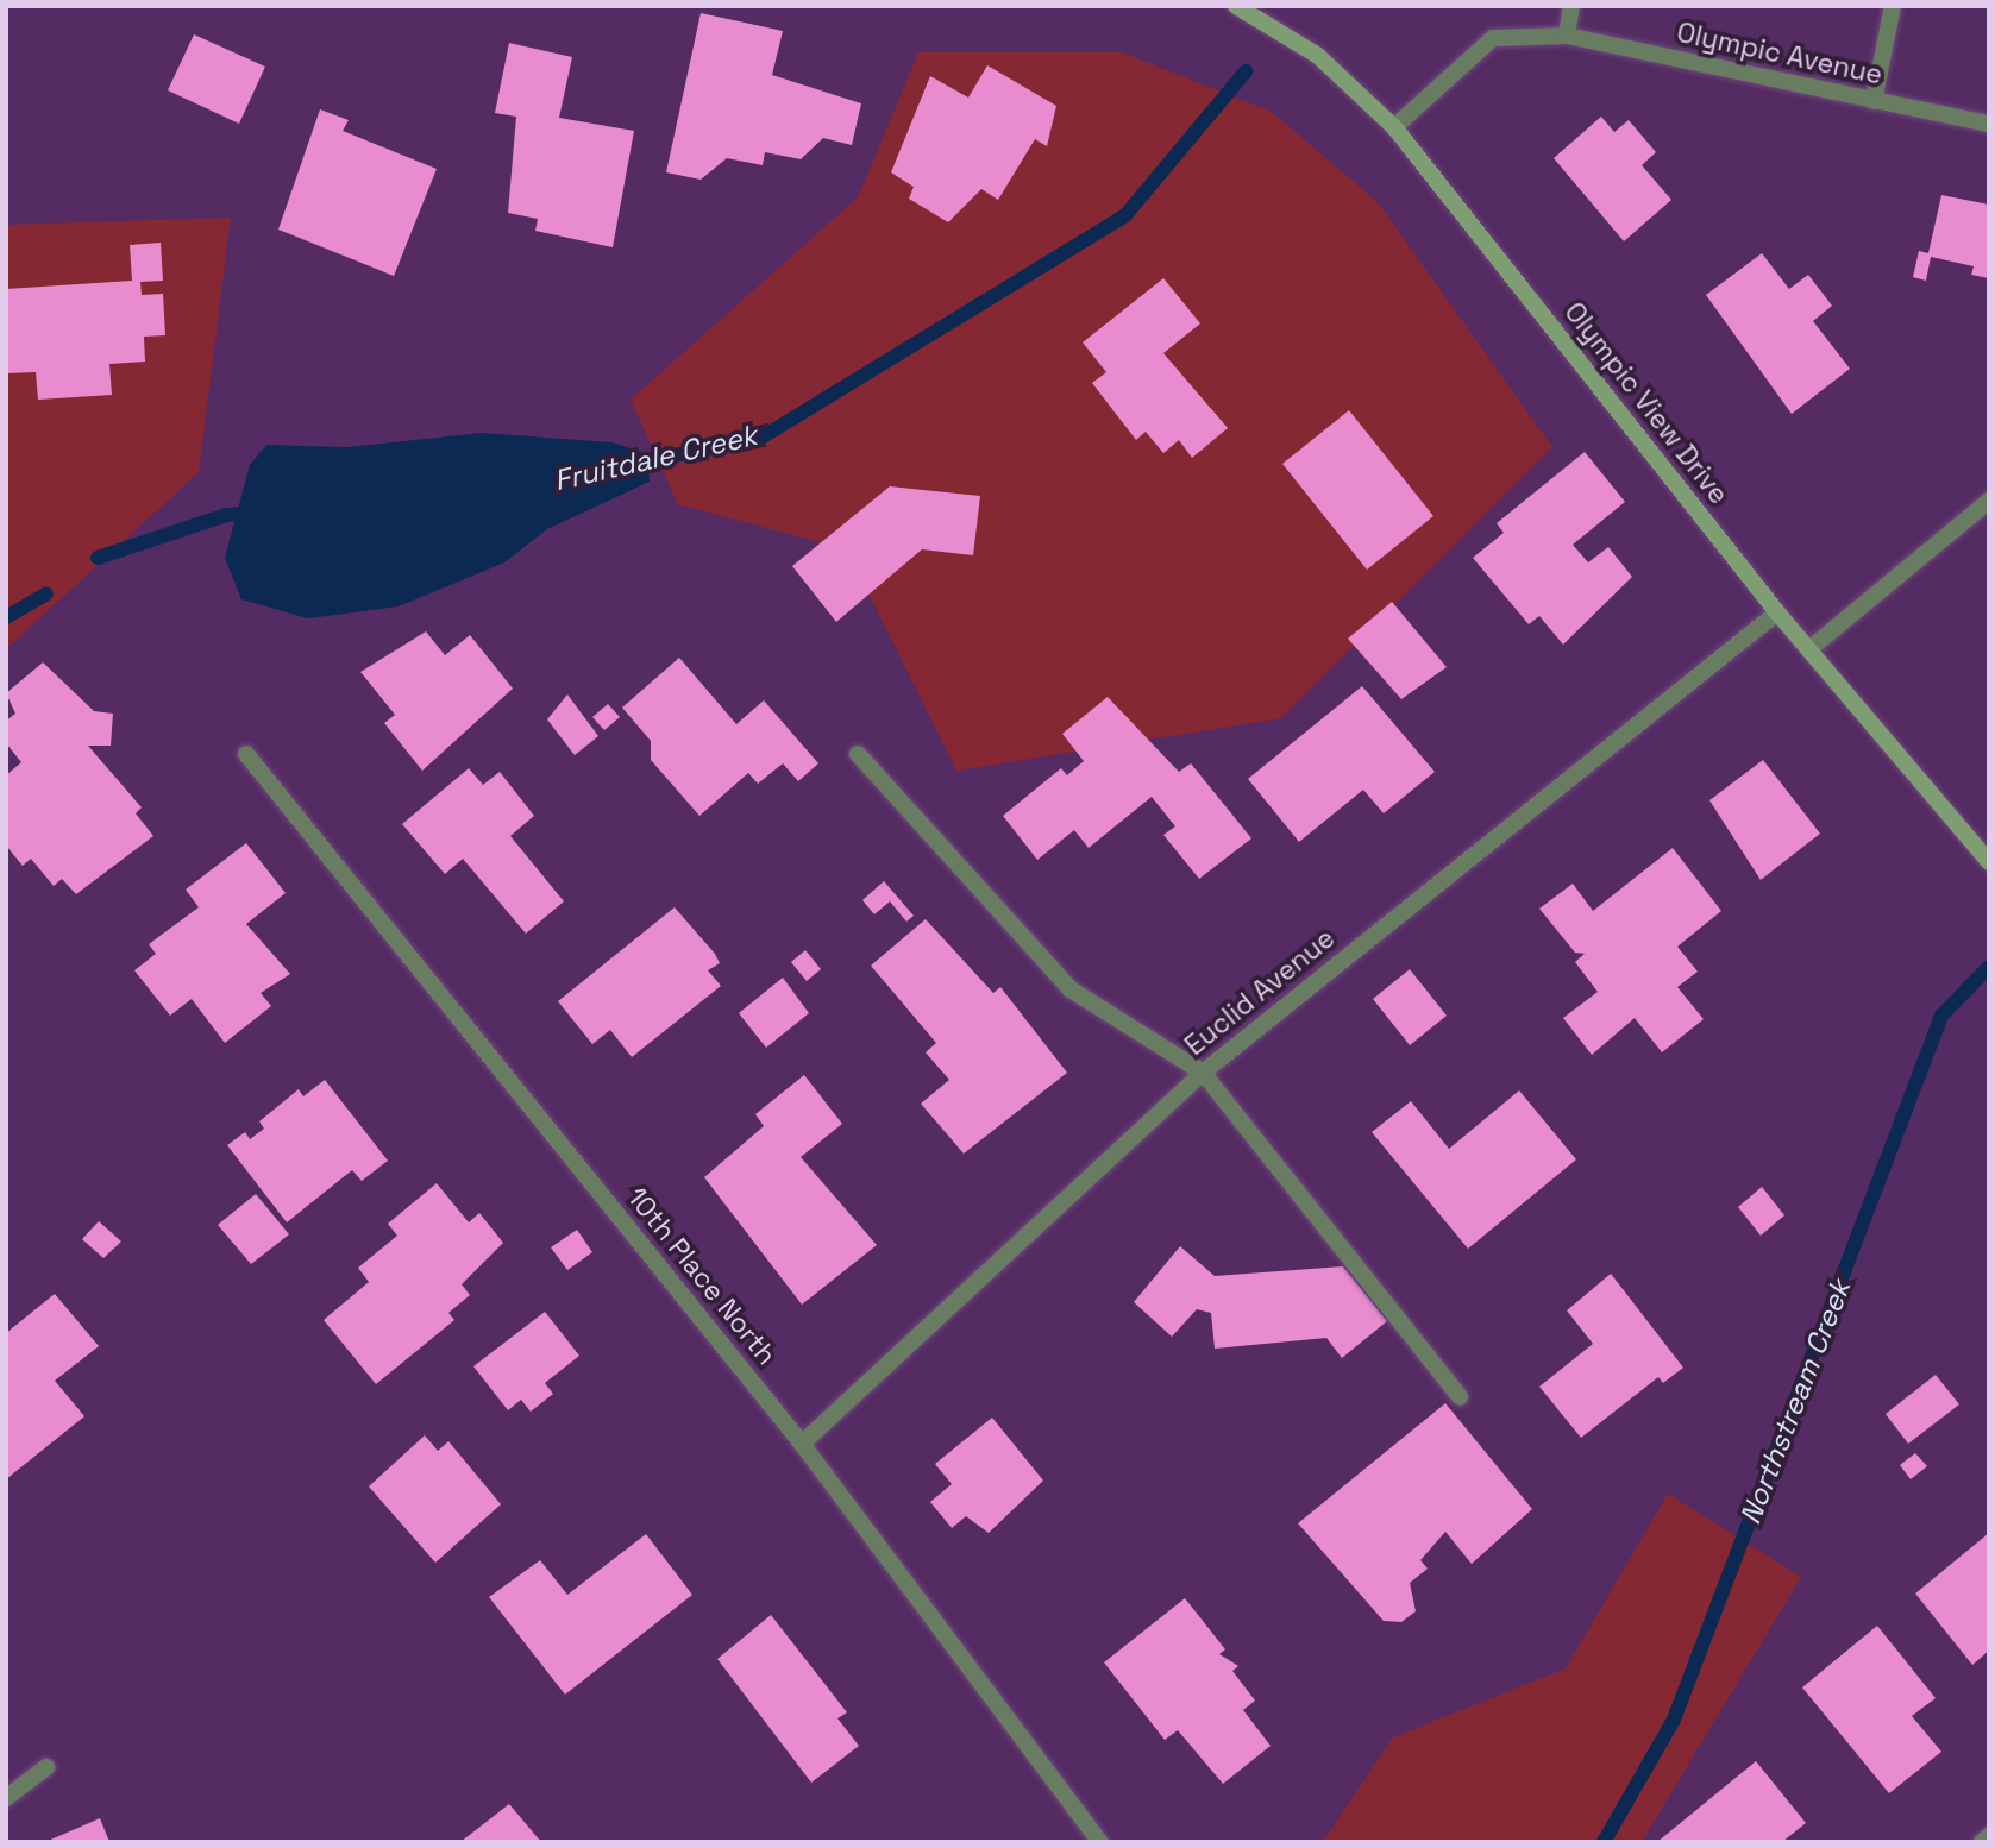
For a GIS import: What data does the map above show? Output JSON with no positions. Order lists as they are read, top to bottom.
{
  "streets": {
    "main road": ["Olympic View Drive"],
    "street": ["Olympic Avenue", "Euclid Avenue", "10th Place North"]
  },
  "crossings": [
    ["Olympic Avenue", "Olympic View Drive"],
    ["Olympic View Drive", "Euclid Avenue"],
    ["Euclid Avenue", "10th Place North"]
  ],
  "water": ["Fruitdale Creek", "Northstream Creek"]
}
